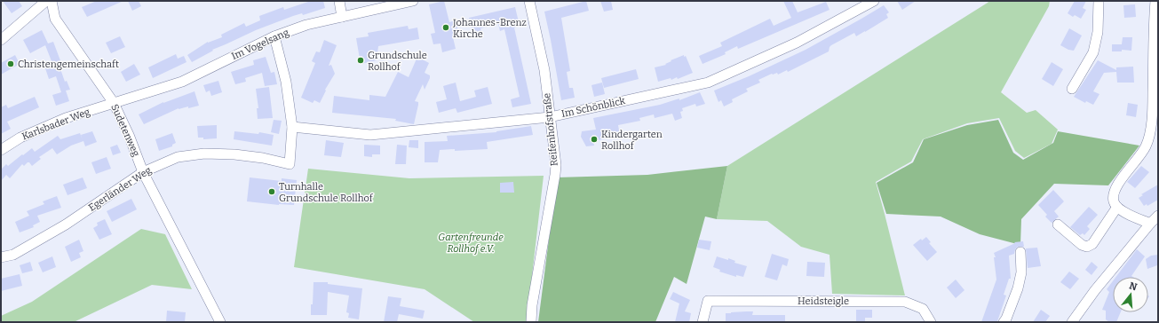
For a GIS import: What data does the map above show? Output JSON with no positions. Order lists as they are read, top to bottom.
{
  "streets": {
    "street": [
      "Im Vogelsang",
      "Im Schönblick",
      "Karlsbader Weg",
      "Reifenhofstraße",
      "Sudetenweg",
      "Egerländer Weg",
      "Heidsteigle"
    ]
  },
  "crossings": [
    ["Im Vogelsang", "Karlsbader Weg"],
    ["Im Vogelsang", "Sudetenweg"],
    ["Im Vogelsang", "Egerländer Weg"],
    ["Im Schönblick", "Reifenhofstraße"],
    ["Im Schönblick", "Egerländer Weg"],
    ["Karlsbader Weg", "Sudetenweg"],
    ["Sudetenweg", "Egerländer Weg"]
  ],
  "parks": ["Gartenfreunde Rollhof e.V."],
  "places": [
    "Johannes-Brenz Kirche",
    "Grundschule Rollhof",
    "Christengemeinschaft",
    "Kindergarten Rollhof",
    "Turnhalle Grundschule Rollhof"
  ],
  "north": "top"
}
